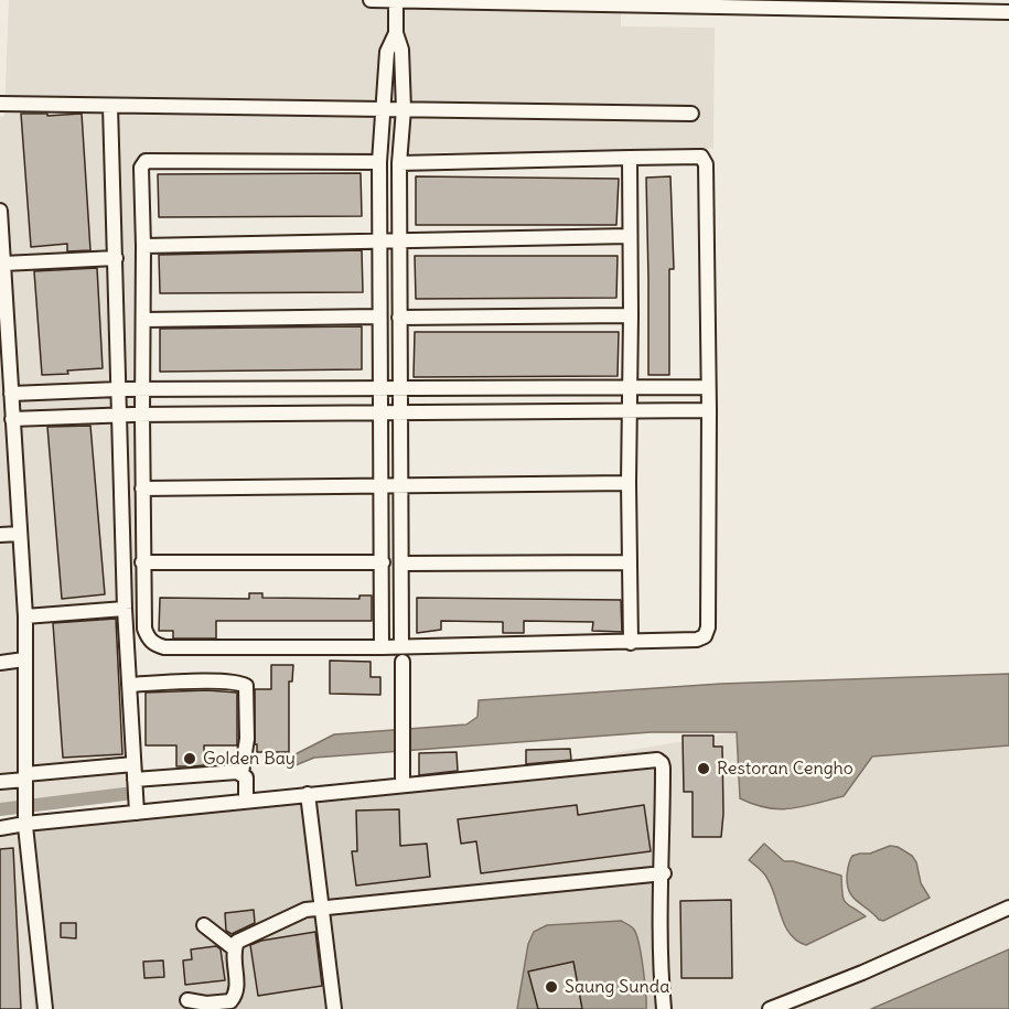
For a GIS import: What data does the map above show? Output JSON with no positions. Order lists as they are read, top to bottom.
{
  "places": ["Golden Bay", "Restoran Cengho", "Saung Sunda"]
}
